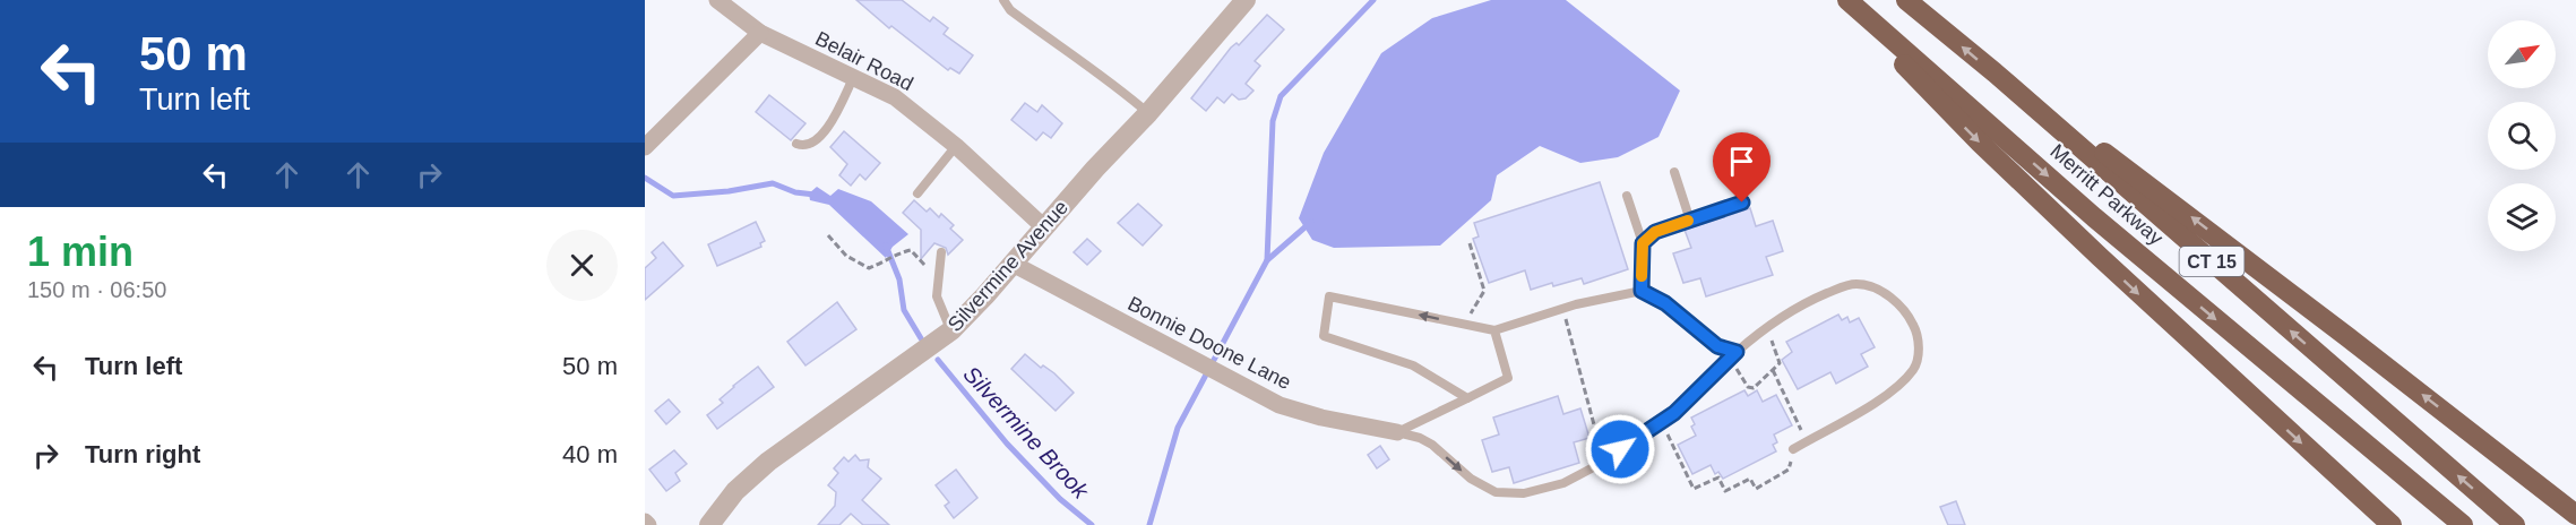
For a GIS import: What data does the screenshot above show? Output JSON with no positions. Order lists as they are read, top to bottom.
{
  "streets": {
    "highway": ["Merritt Parkway", "CT 15"],
    "street": ["Belair Road", "Silvermine Avenue", "Bonnie Doone Lane"]
  },
  "crossings": [
    ["Belair Road", "Silvermine Avenue"],
    ["Silvermine Avenue", "Bonnie Doone Lane"]
  ],
  "water": ["Silvermine Brook"],
  "north": "top right",
  "page": {
    "turn": ["50 m", "Turn left"],
    "heading": ["1 min", "150 m · 06:50"],
    "list": [
      {
        "name": "Turn left",
        "value": "50 m"
      },
      {
        "name": "Turn right",
        "value": "40 m"
      }
    ]
  }
}
